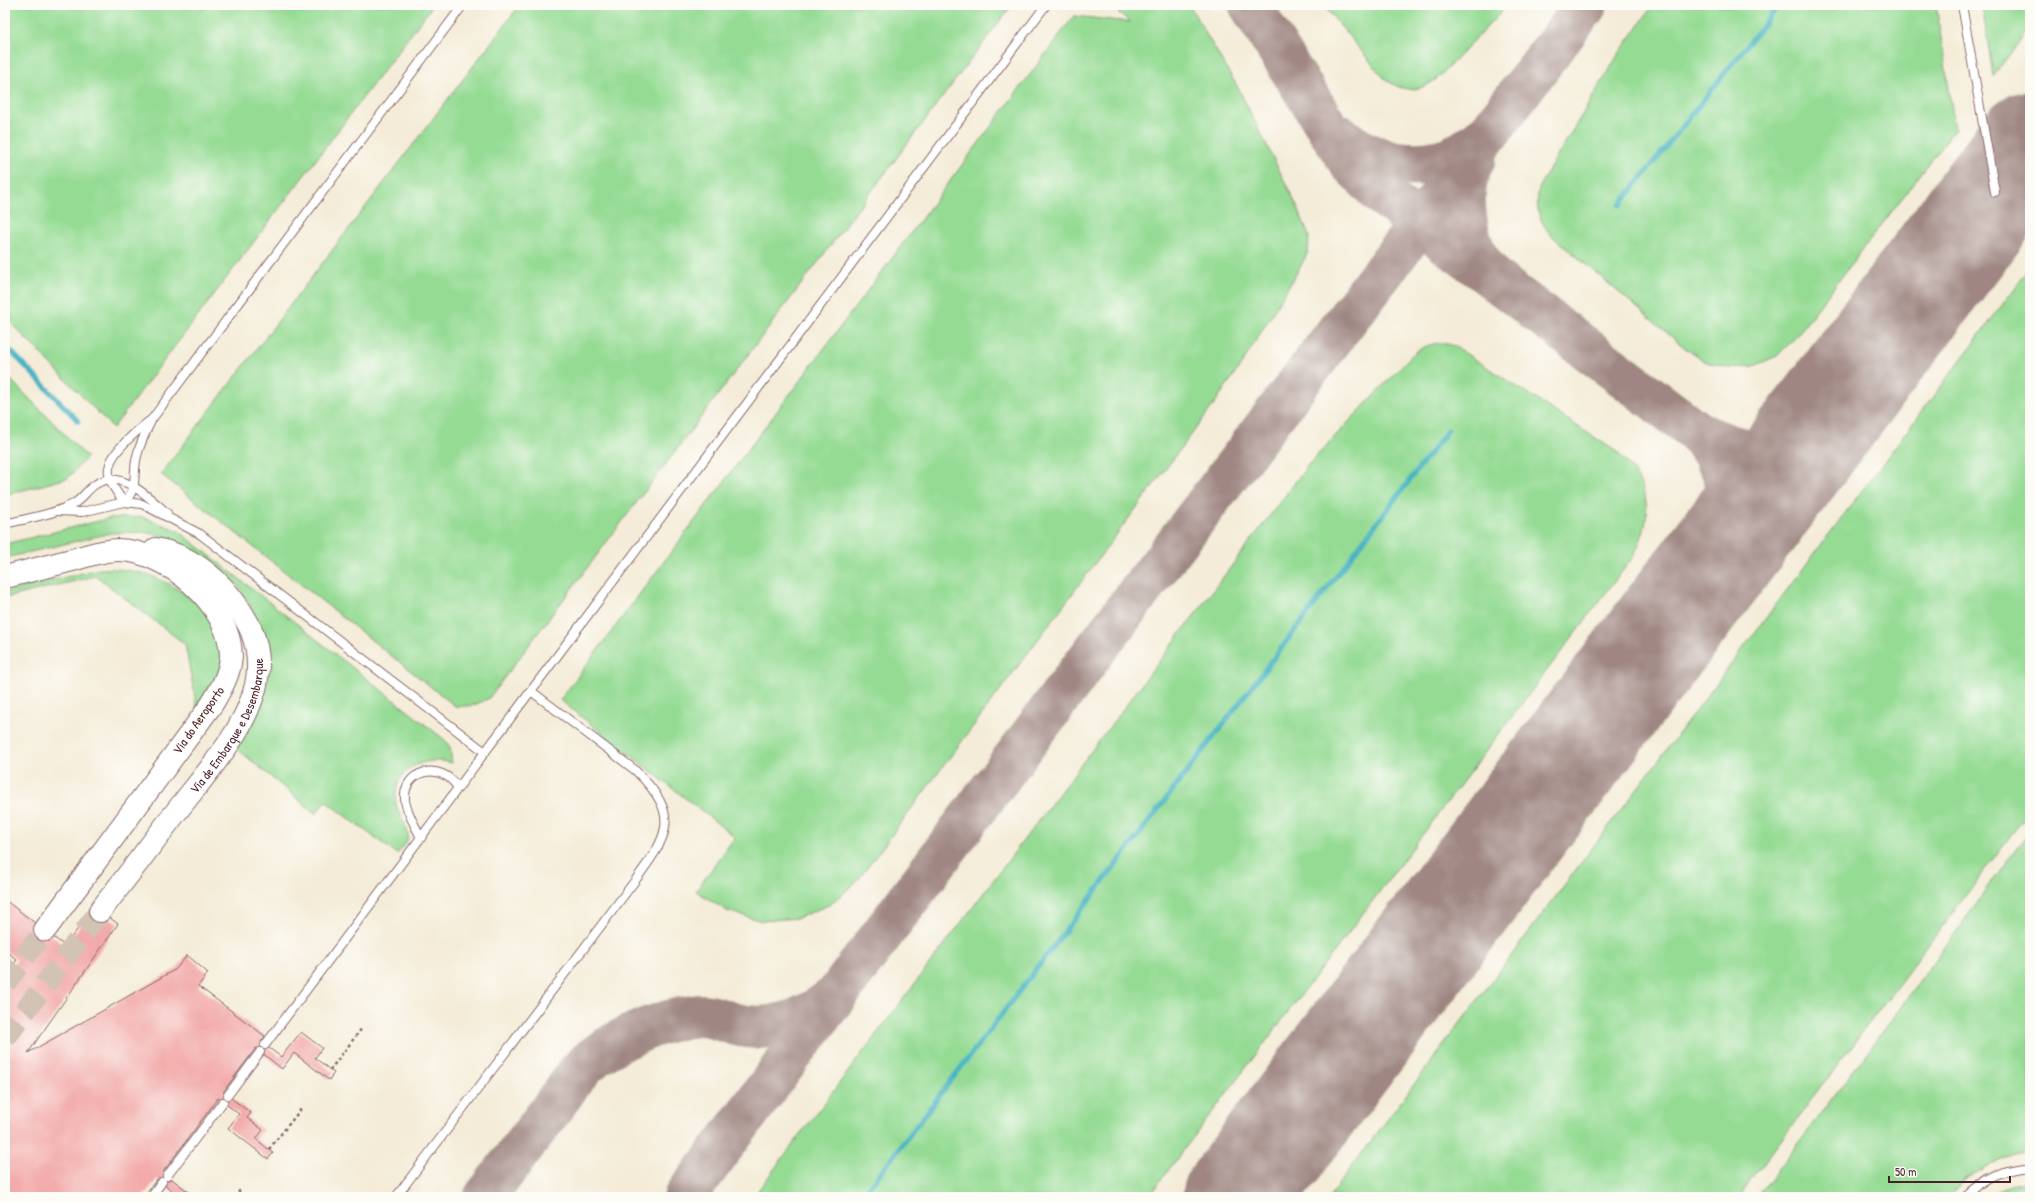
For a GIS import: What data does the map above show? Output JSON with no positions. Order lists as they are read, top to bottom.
{
  "streets": {
    "street": ["Via do Aeroporto", "Via de Embarque e Desembarque"]
  },
  "crossings": [
    ["Via do Aeroporto", "Via de Embarque e Desembarque"]
  ],
  "scale_bar": "50 m"
}
